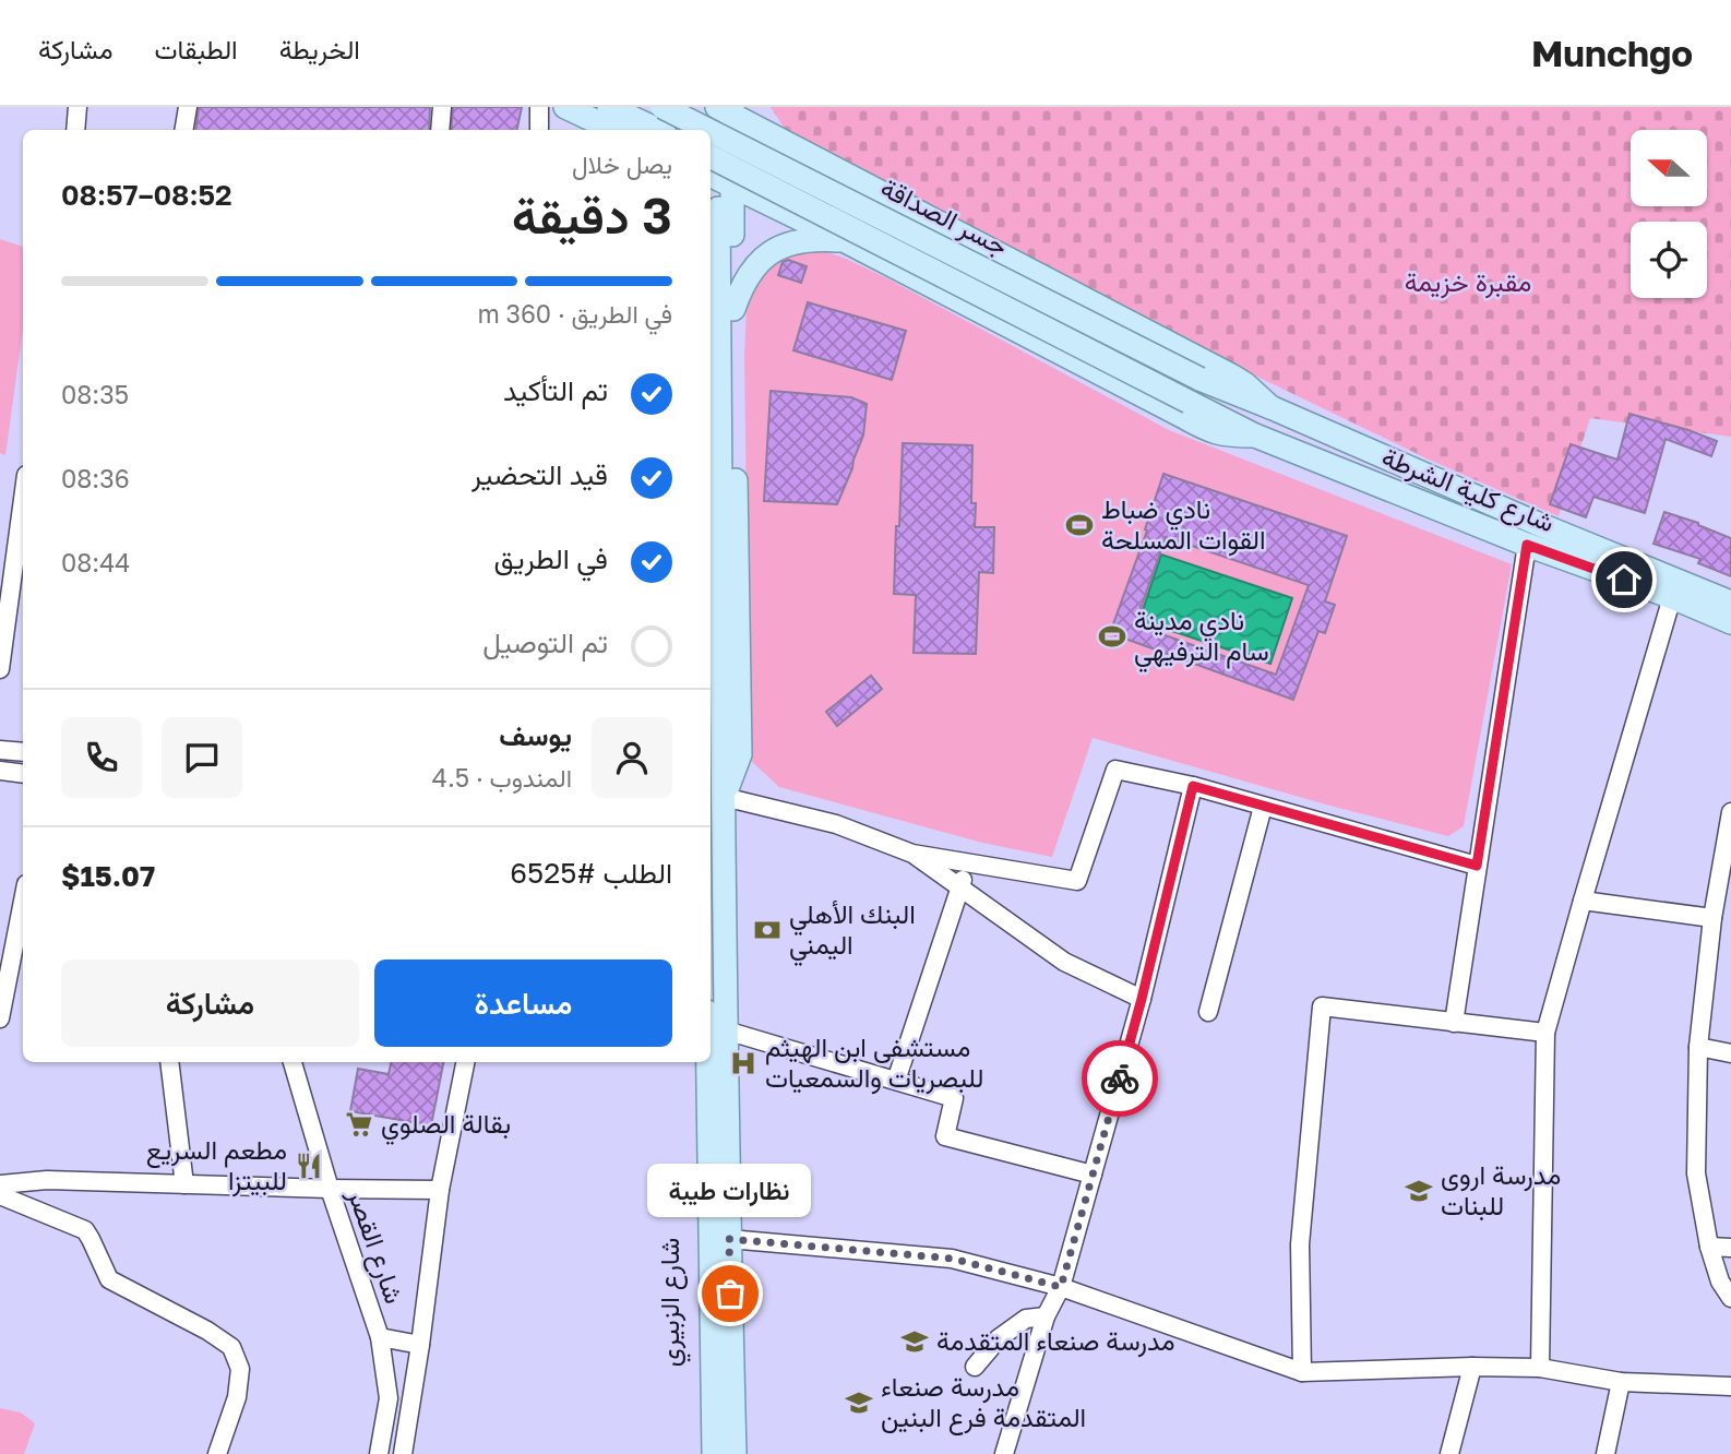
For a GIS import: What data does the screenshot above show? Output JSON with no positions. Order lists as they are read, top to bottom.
{
  "streets": {
    "main road": ["جسر الصداقة", "شارع كلية الشرطة", "شارع الزبيري"],
    "street": ["شارع القصر"]
  },
  "crossings": [
    ["جسر الصداقة", "شارع كلية الشرطة"]
  ],
  "parks": ["مقبرة خزيمة"],
  "places": {
    "sports": ["نادي ضباط القوات المسلحة", "نادي مدينة سام الترفيهي"],
    "bank": ["البنك الأهلي اليمني"],
    "hospital": ["مستشفى ابن الهيثم للبصريات والسمعيات"],
    "supermarket": ["بقالة الصلوي"],
    "restaurant": ["مطعم السريع للبيتزا"],
    "school or university": ["مدرسة اروى للبنات", "مدرسة صنعاء المتقدمة", "مدرسة صنعاء المتقدمة فرع البنين"],
    "other": ["نظارات طيبة"]
  },
  "north": "left",
  "page": {
    "header": "Munchgo",
    "nav": ["الخريطة", "الطبقات", "مشاركة"],
    "heading": ["3 دقيقة", "يصل خلال", "08:52–08:57"],
    "panel": [
      "يوسف",
      "المندوب · 4.5",
      "الطلب #6525",
      "$15.07"
    ],
    "bar": "في الطريق · 360 m",
    "list": [
      ["تم التأكيد", "08:35"],
      ["قيد التحضير", "08:36"],
      ["في الطريق", "08:44"],
      "تم التوصيل"
    ],
    "buttons": ["مساعدة", "مشاركة"],
    "bubble": "نظارات طيبة"
  }
}
